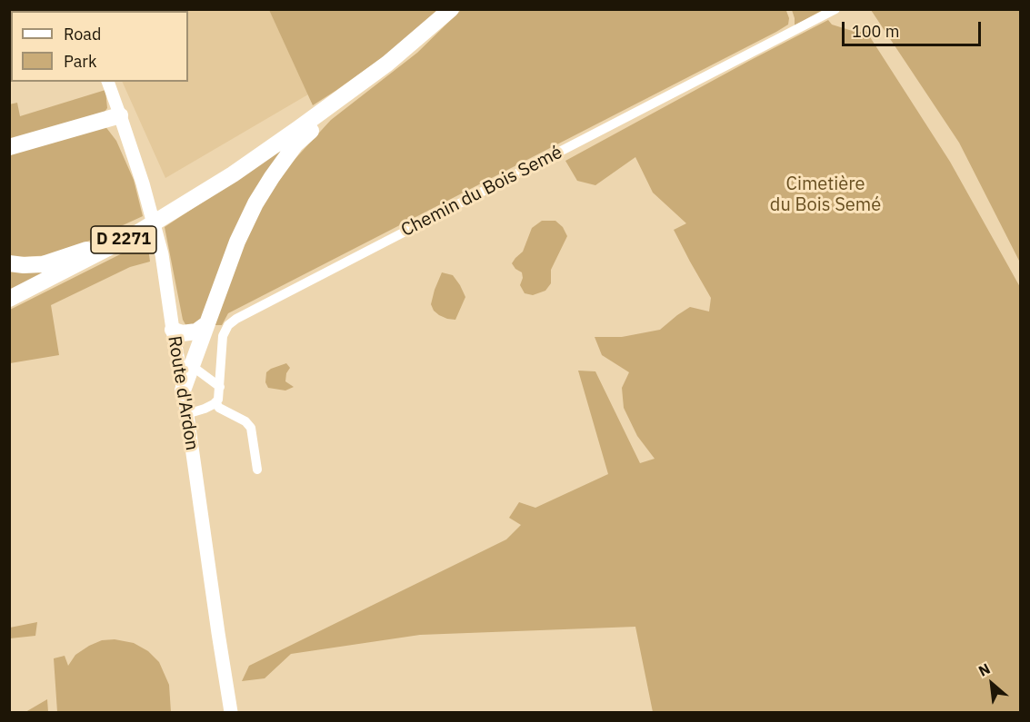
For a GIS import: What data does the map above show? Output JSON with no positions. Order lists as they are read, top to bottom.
{
  "streets": {
    "highway": ["D 2271"],
    "main road": ["Route d'Ardon"],
    "street": ["Chemin du Bois Semé"]
  },
  "parks": ["Cimetière du Bois Semé"],
  "legend": ["Road", "Park"],
  "scale_bar": "100 m",
  "north": "top left"
}
